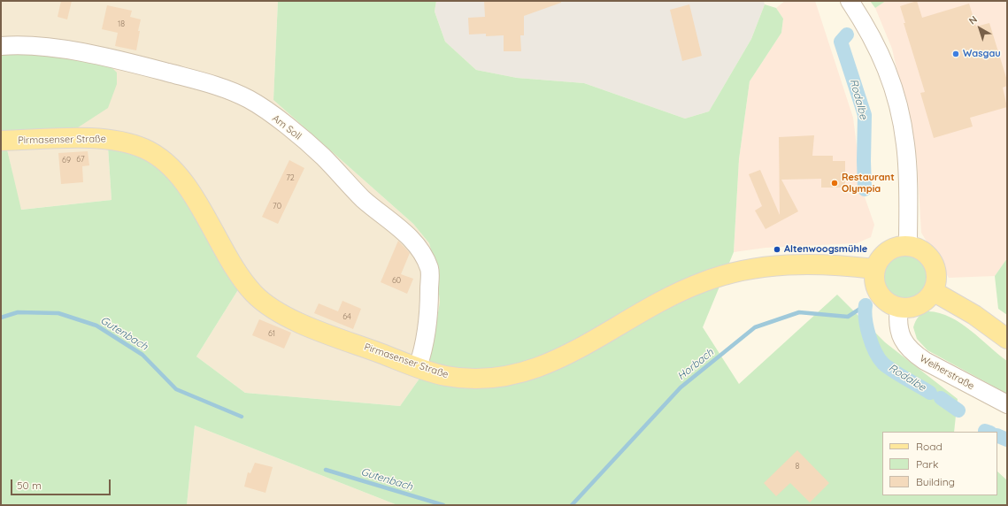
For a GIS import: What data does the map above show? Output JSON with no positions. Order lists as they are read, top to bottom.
{
  "streets": {
    "main road": ["Pirmasenser Straße"],
    "street": ["Am Soll", "Weiherstraße"]
  },
  "crossings": [
    ["Am Soll", "Pirmasenser Straße"],
    ["Pirmasenser Straße", "Weiherstraße"]
  ],
  "water": ["Rodalbe", "Gutenbach", "Horbach"],
  "places": ["Wasgau", "Restaurant Olympia", "Altenwoogsmühle"],
  "house_numbers": [
    "18",
    "67",
    "69",
    "72",
    "70",
    "60",
    "64",
    "61",
    "8"
  ],
  "legend": ["Road", "Park", "Building"],
  "scale_bar": "50 m",
  "north": "top left"
}
